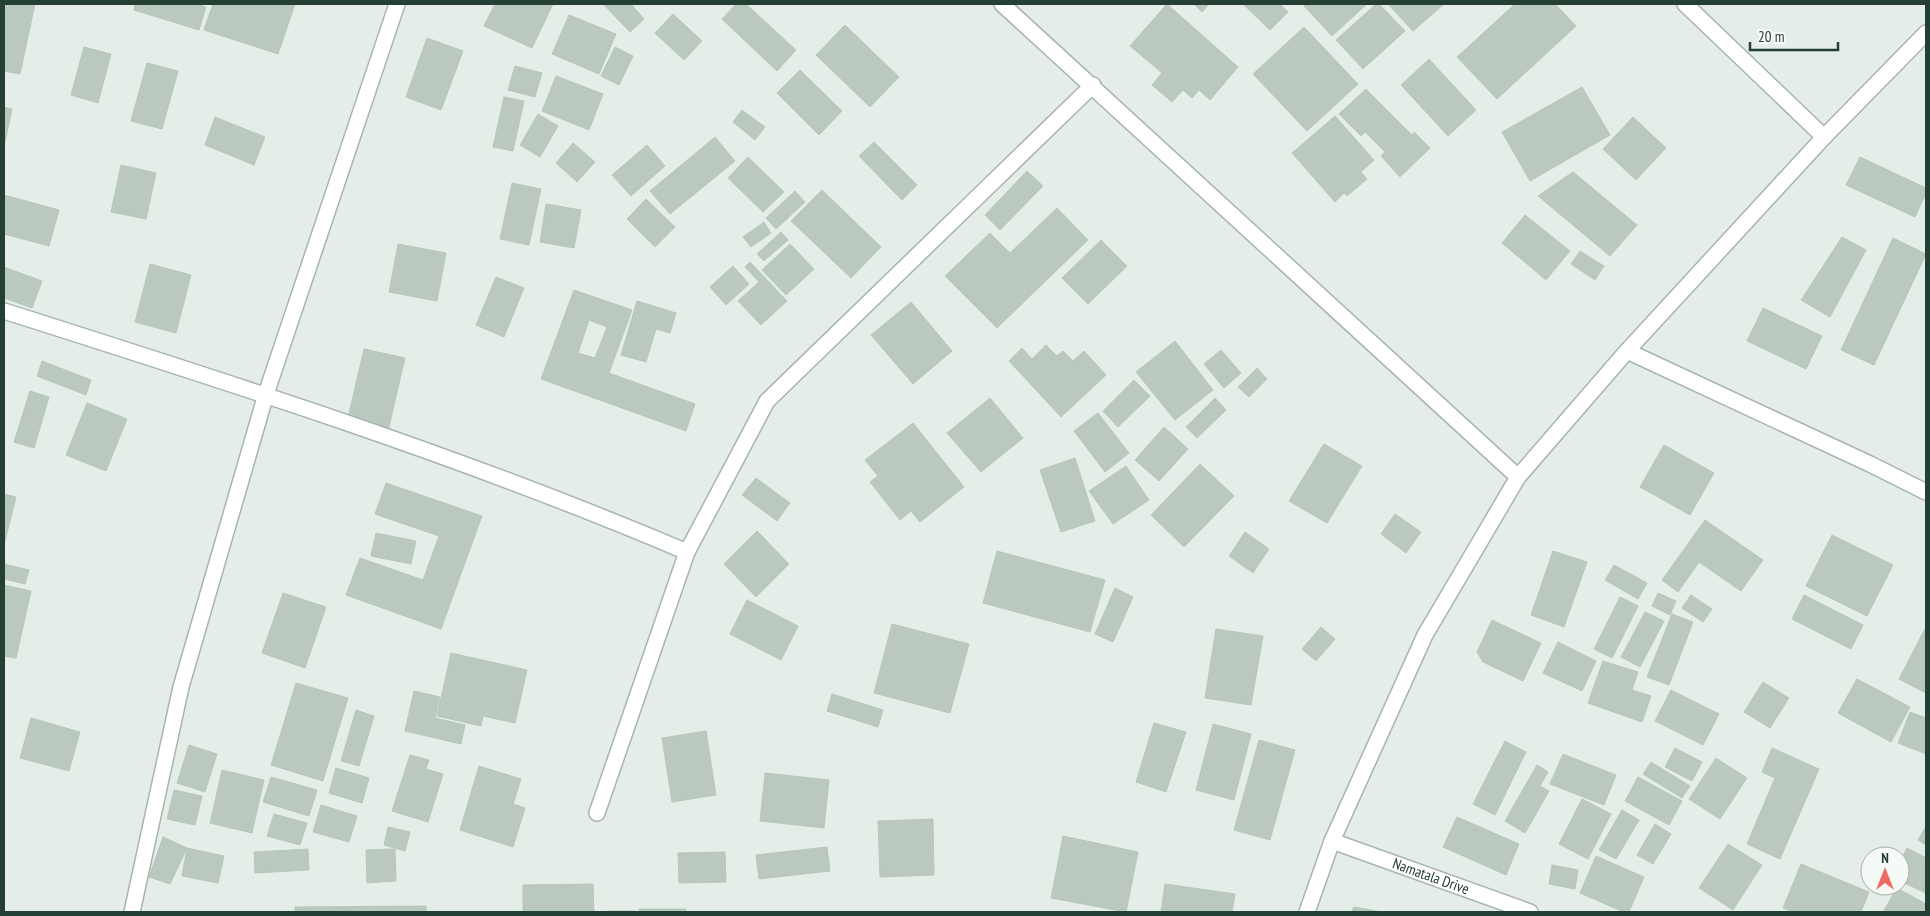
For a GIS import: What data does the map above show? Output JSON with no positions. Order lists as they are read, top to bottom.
{
  "streets": {
    "street": ["Namatala Drive"]
  },
  "scale_bar": "20 m",
  "north": "top"
}
